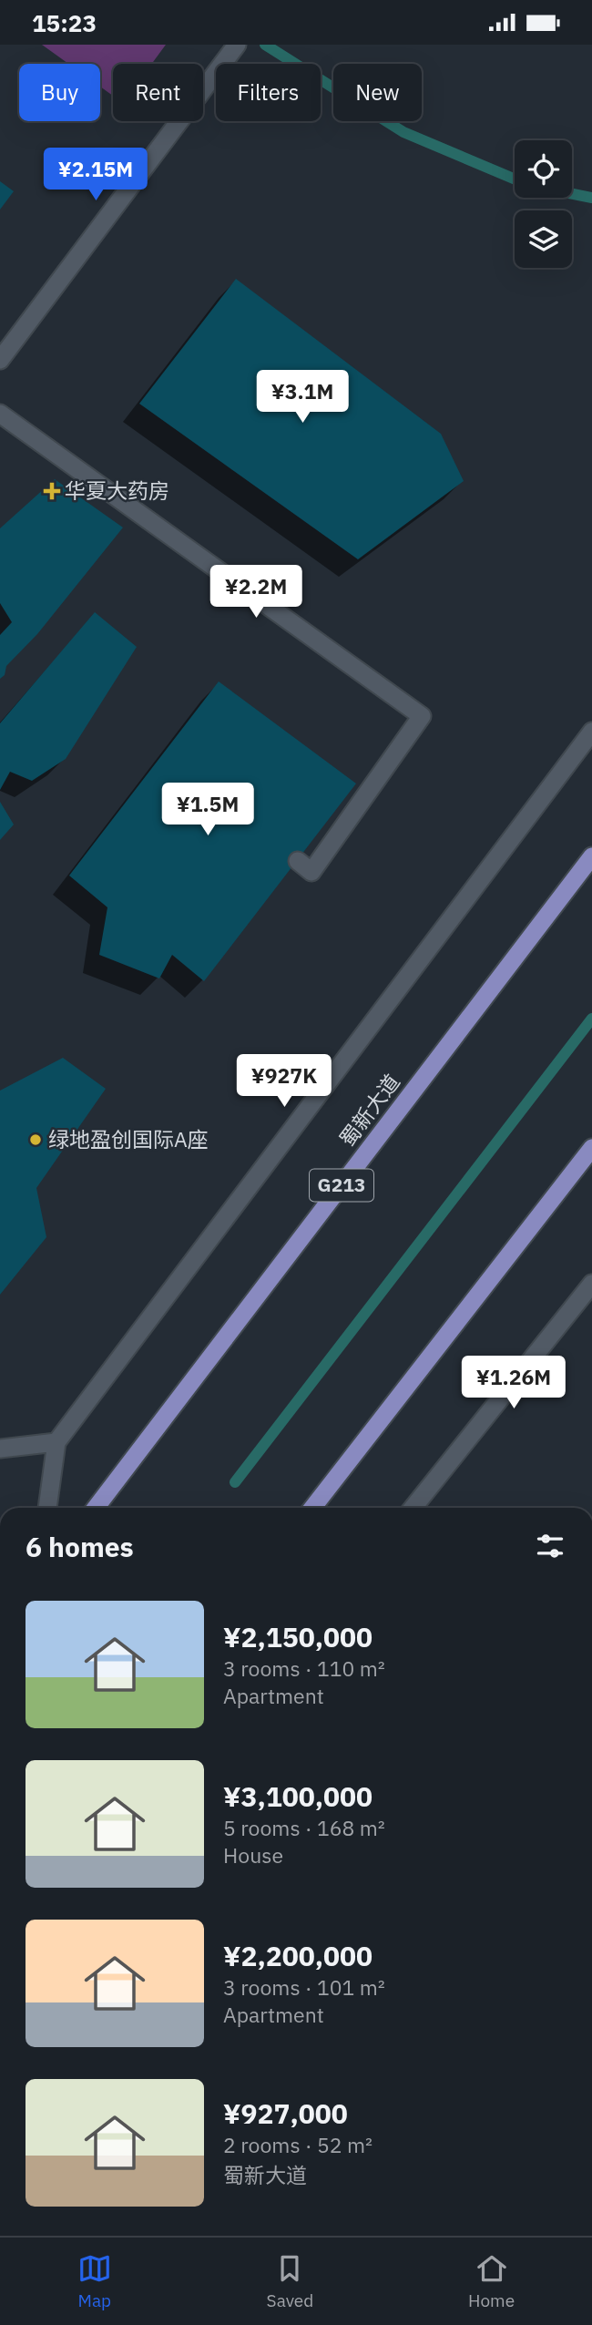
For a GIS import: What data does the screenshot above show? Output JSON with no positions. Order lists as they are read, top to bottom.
{
  "streets": {
    "highway": ["蜀新大道", "G213"]
  },
  "places": {
    "health": ["华夏大药房"],
    "other": ["绿地盈创国际A座"]
  },
  "page": {
    "status": "15:23",
    "chip": [
      "Buy",
      "Rent",
      "Filters",
      "New"
    ],
    "price": [
      "¥2.15M",
      "¥3.1M",
      "¥2.2M",
      "¥1.5M",
      "¥927K",
      "¥1.26M"
    ],
    "heading": "6 homes",
    "list": [
      {
        "name": "¥2,150,000",
        "note": "3 rooms · 110 m² · Apartment"
      },
      {
        "name": "¥3,100,000",
        "note": "5 rooms · 168 m² · House"
      },
      {
        "name": "¥2,200,000",
        "note": "3 rooms · 101 m² · Apartment"
      },
      {
        "name": "¥927,000",
        "note": "2 rooms · 52 m² · 蜀新大道"
      }
    ],
    "tabs": ["Map", "Saved", "Home"]
  }
}
